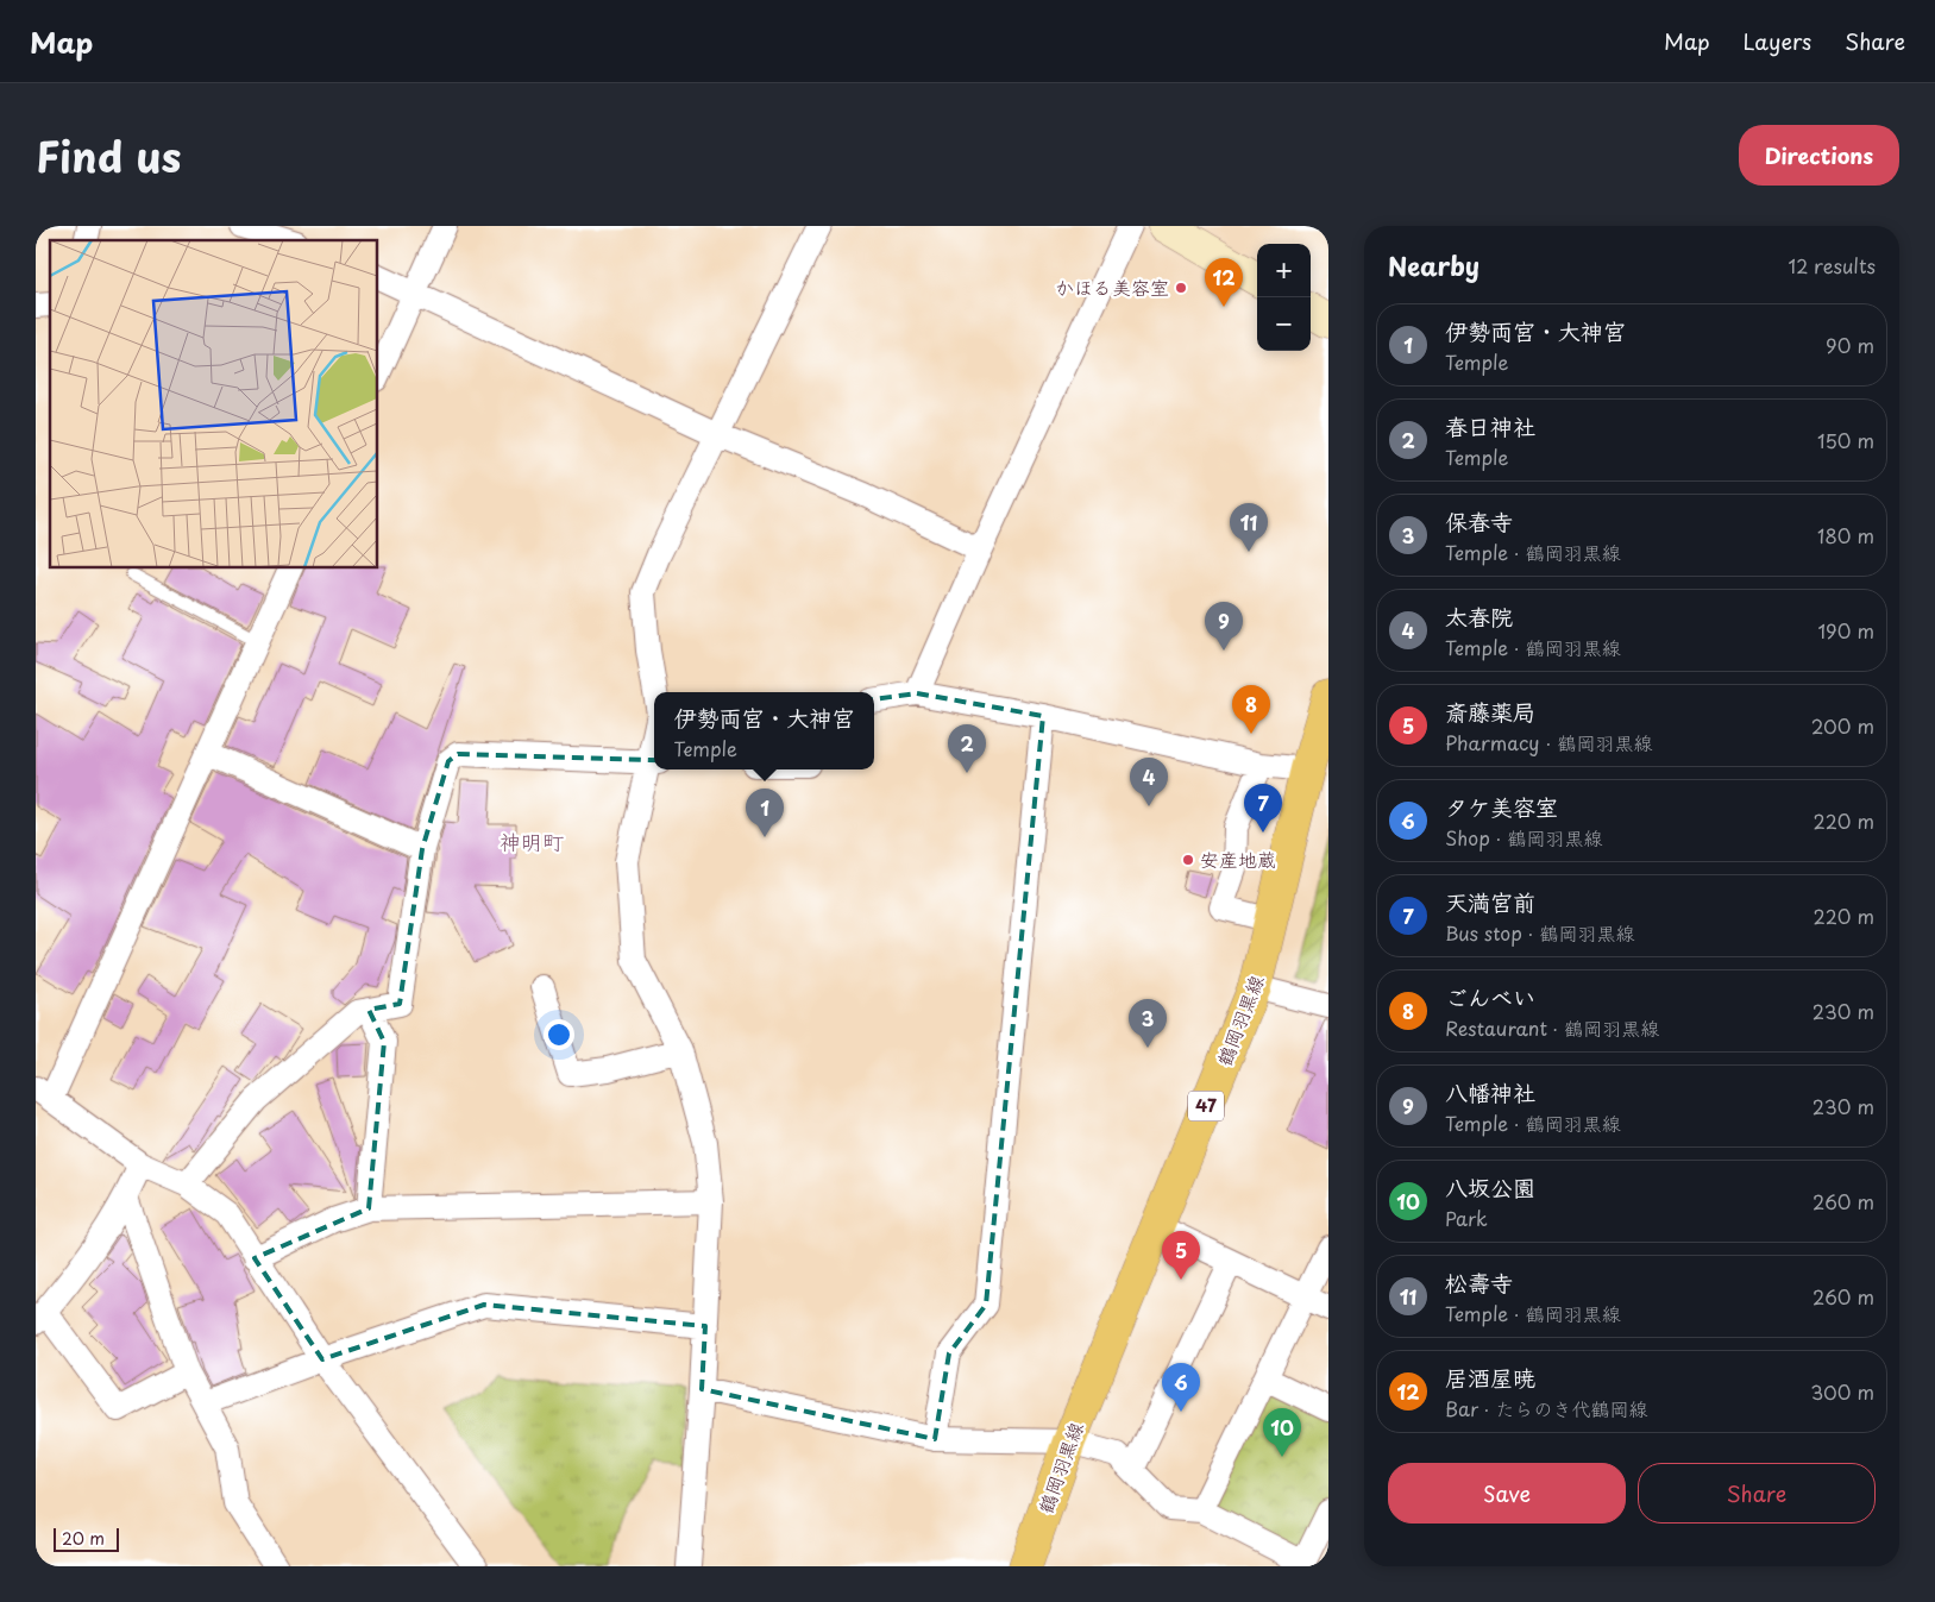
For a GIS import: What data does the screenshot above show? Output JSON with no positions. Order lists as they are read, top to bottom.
{
  "streets": {
    "main road": ["鶴岡羽黒線", "47"]
  },
  "districts": ["神明町"],
  "places": ["かほる美容室", "安産地蔵"],
  "scale_bar": "20 m",
  "page": {
    "header": "Map",
    "nav": ["Map", "Layers", "Share"],
    "title": "Find us",
    "buttons": [
      "Directions",
      ["Save", "Share"]
    ],
    "heading": ["Nearby", "12 results"],
    "map_buttons": ["+", "−"],
    "pins": [
      "12",
      "11",
      "9",
      "8",
      "2",
      "4",
      "7",
      "1",
      "3",
      "5",
      "6",
      "10"
    ],
    "list": [
      {
        "mark": "1",
        "name": "伊勢両宮・大神宮",
        "note": "Temple",
        "value": "90 m"
      },
      {
        "mark": "2",
        "name": "春日神社",
        "note": "Temple",
        "value": "150 m"
      },
      {
        "mark": "3",
        "name": "保春寺",
        "note": "Temple · 鶴岡羽黒線",
        "value": "180 m"
      },
      {
        "mark": "4",
        "name": "太春院",
        "note": "Temple · 鶴岡羽黒線",
        "value": "190 m"
      },
      {
        "mark": "5",
        "name": "斎藤薬局",
        "note": "Pharmacy · 鶴岡羽黒線",
        "value": "200 m"
      },
      {
        "mark": "6",
        "name": "タケ美容室",
        "note": "Shop · 鶴岡羽黒線",
        "value": "220 m"
      },
      {
        "mark": "7",
        "name": "天満宮前",
        "note": "Bus stop · 鶴岡羽黒線",
        "value": "220 m"
      },
      {
        "mark": "8",
        "name": "ごんべい",
        "note": "Restaurant · 鶴岡羽黒線",
        "value": "230 m"
      },
      {
        "mark": "9",
        "name": "八幡神社",
        "note": "Temple · 鶴岡羽黒線",
        "value": "230 m"
      },
      {
        "mark": "10",
        "name": "八坂公園",
        "note": "Park",
        "value": "260 m"
      },
      {
        "mark": "11",
        "name": "松壽寺",
        "note": "Temple · 鶴岡羽黒線",
        "value": "260 m"
      },
      {
        "mark": "12",
        "name": "居酒屋暁",
        "note": "Bar · たらのき代鶴岡線",
        "value": "300 m"
      }
    ],
    "popup": ["伊勢両宮・大神宮", "Temple"],
    "scale": "20 m"
  }
}
